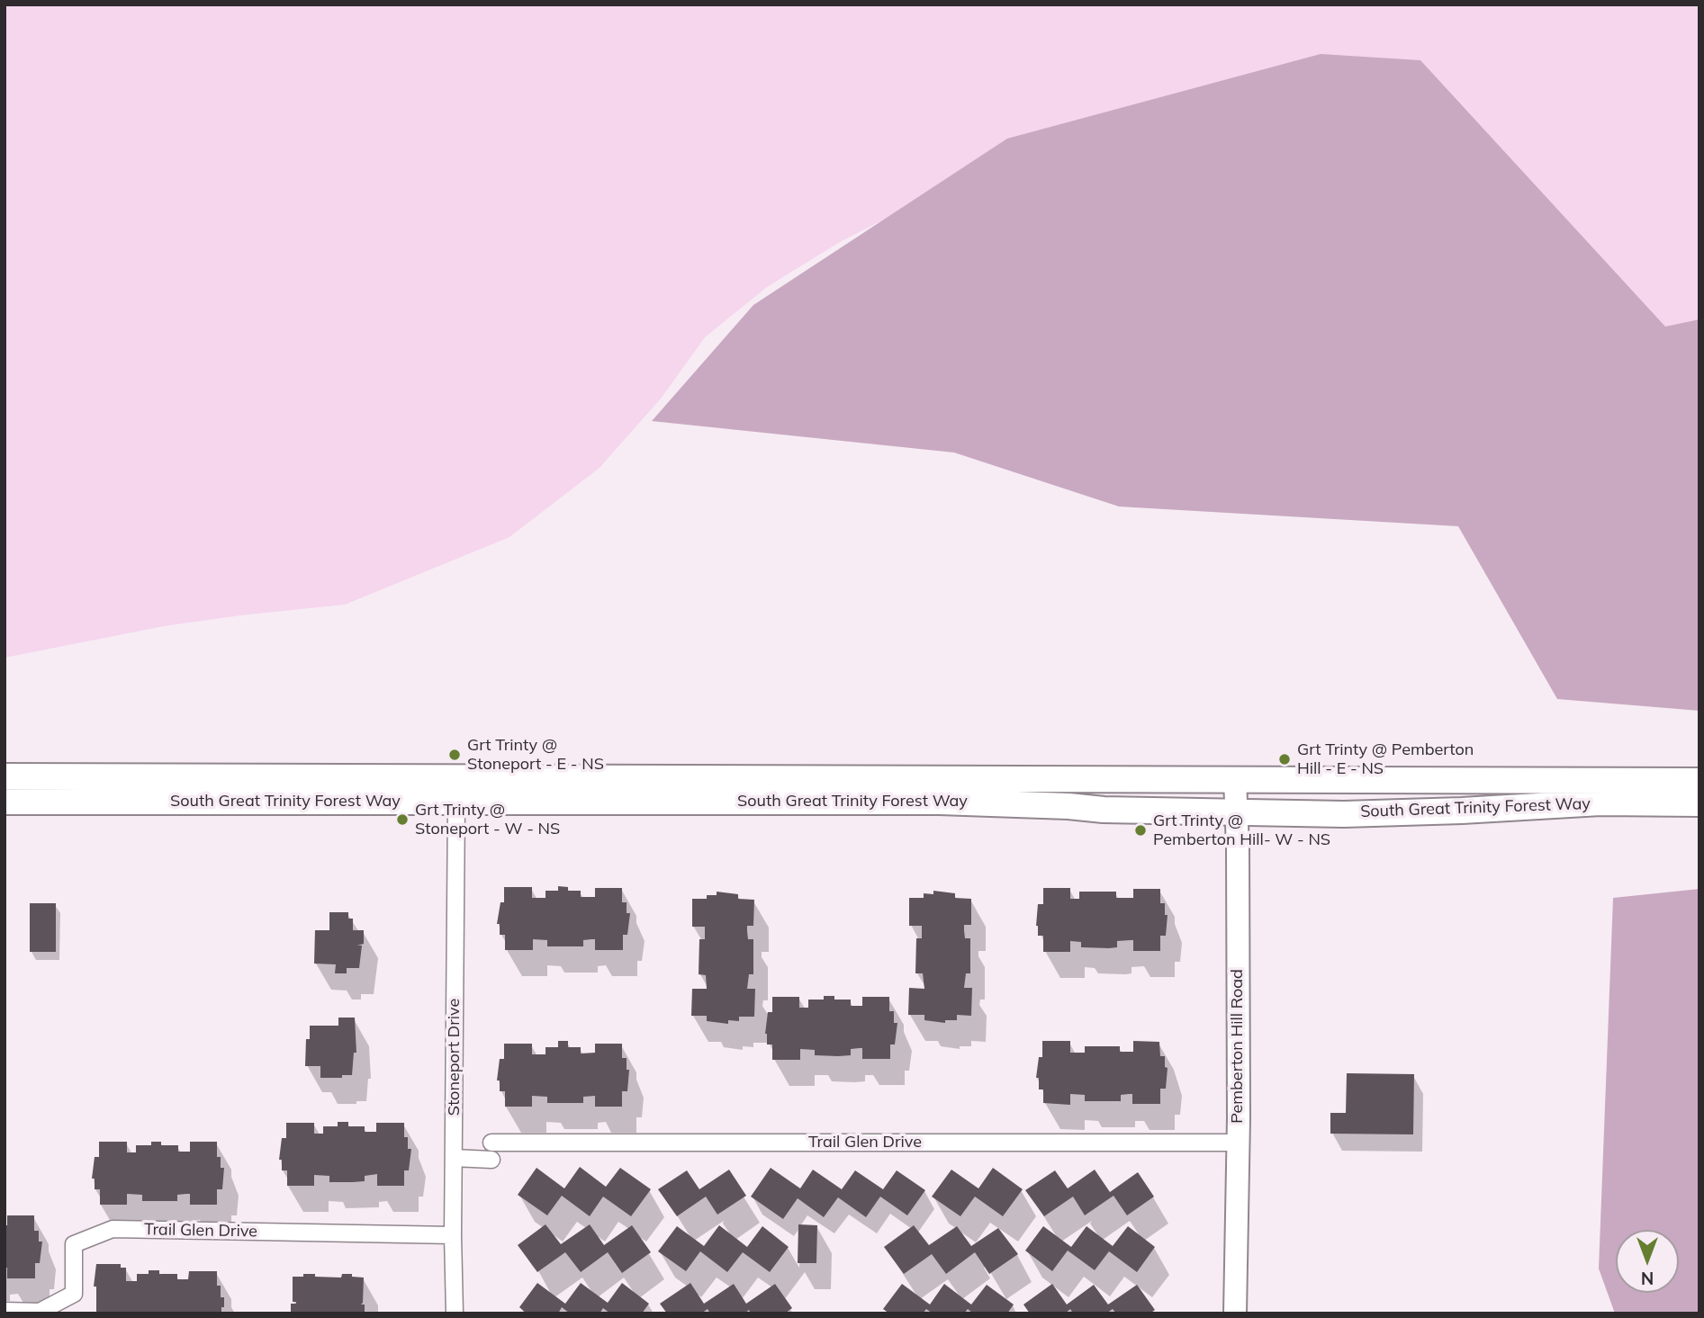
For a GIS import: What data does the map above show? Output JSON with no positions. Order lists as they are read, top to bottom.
{
  "streets": {
    "main road": ["South Great Trinity Forest Way"],
    "street": ["Pemberton Hill Road", "Stoneport Drive", "Trail Glen Drive"]
  },
  "crossings": [
    ["South Great Trinity Forest Way", "Pemberton Hill Road"],
    ["South Great Trinity Forest Way", "Stoneport Drive"],
    ["Pemberton Hill Road", "Trail Glen Drive"],
    ["Stoneport Drive", "Trail Glen Drive"]
  ],
  "places": [
    "Grt Trinty @ Stoneport - E - NS",
    "Grt Trinty @ Pemberton Hill - E - NS",
    "Grt Trinty @ Stoneport - W - NS",
    "Grt Trinty @ Pemberton Hill- W - NS"
  ],
  "north": "bottom"
}
